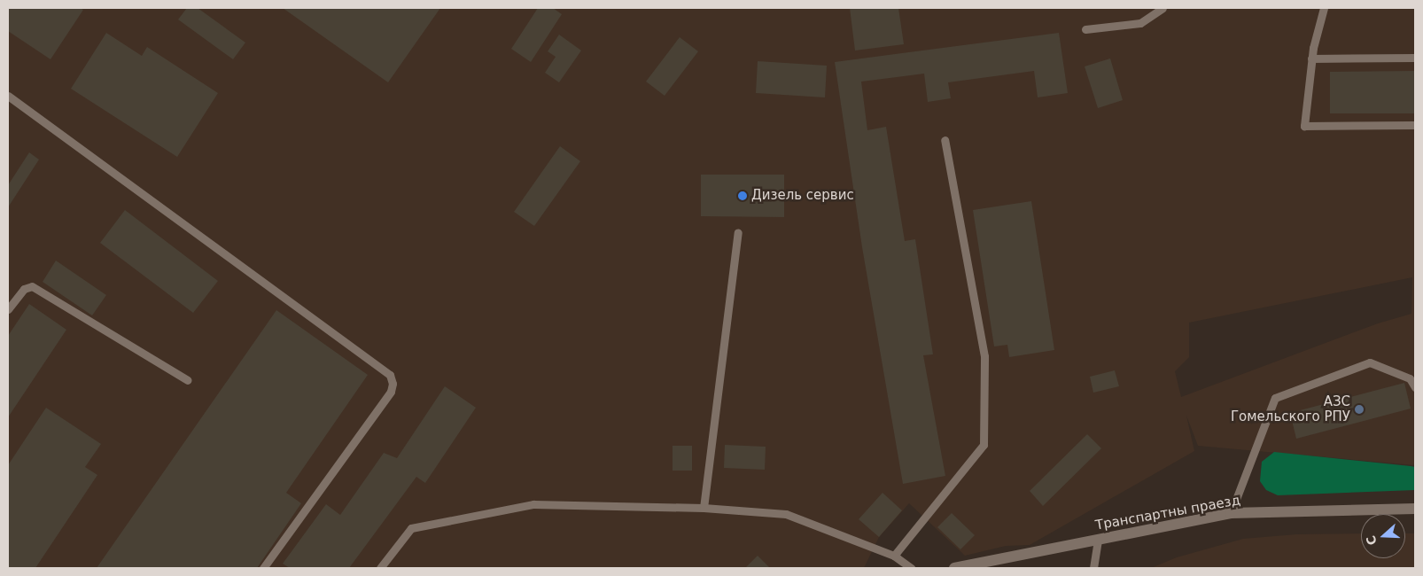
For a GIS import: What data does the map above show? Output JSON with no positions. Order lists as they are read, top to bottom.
{
  "streets": {
    "street": ["Транспартны праезд"]
  },
  "places": ["Дизель сервис", "АЗС Гомельского РПУ"],
  "north": "left"
}
